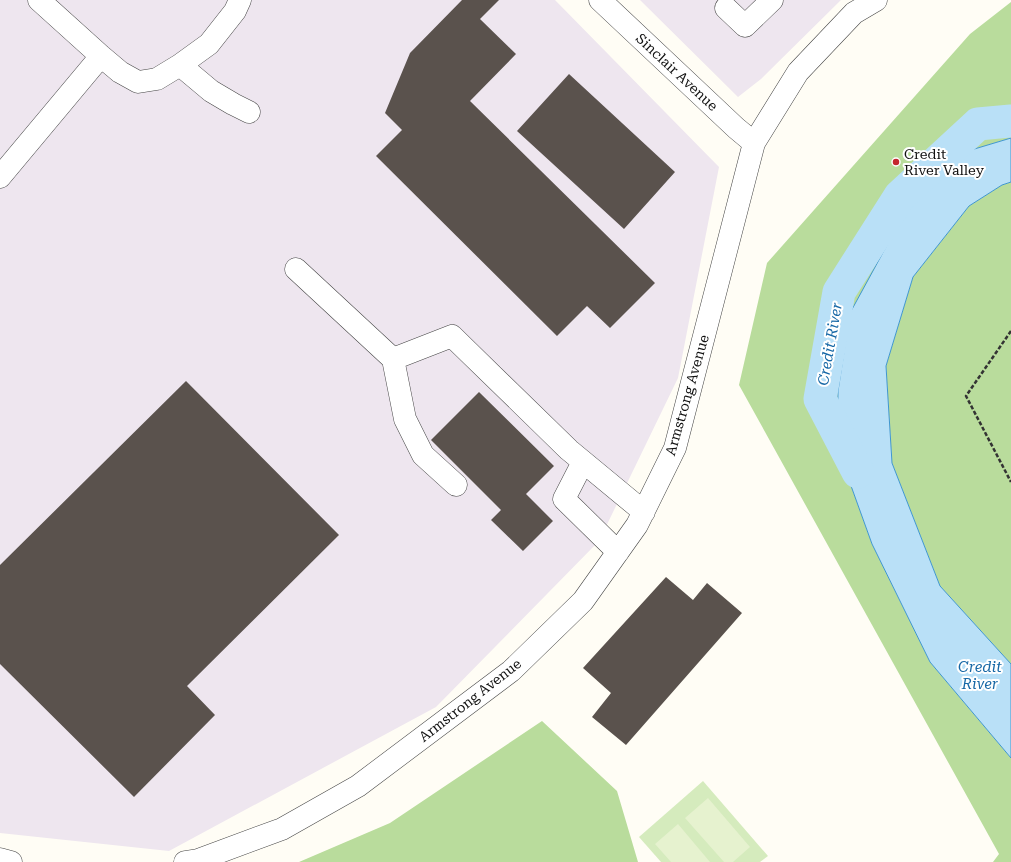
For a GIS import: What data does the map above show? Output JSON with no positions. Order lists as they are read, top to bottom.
{
  "streets": {
    "street": ["Sinclair Avenue", "Armstrong Avenue"]
  },
  "crossings": [
    ["Sinclair Avenue", "Armstrong Avenue"]
  ],
  "water": ["Credit River"],
  "places": ["Credit River Valley"]
}
